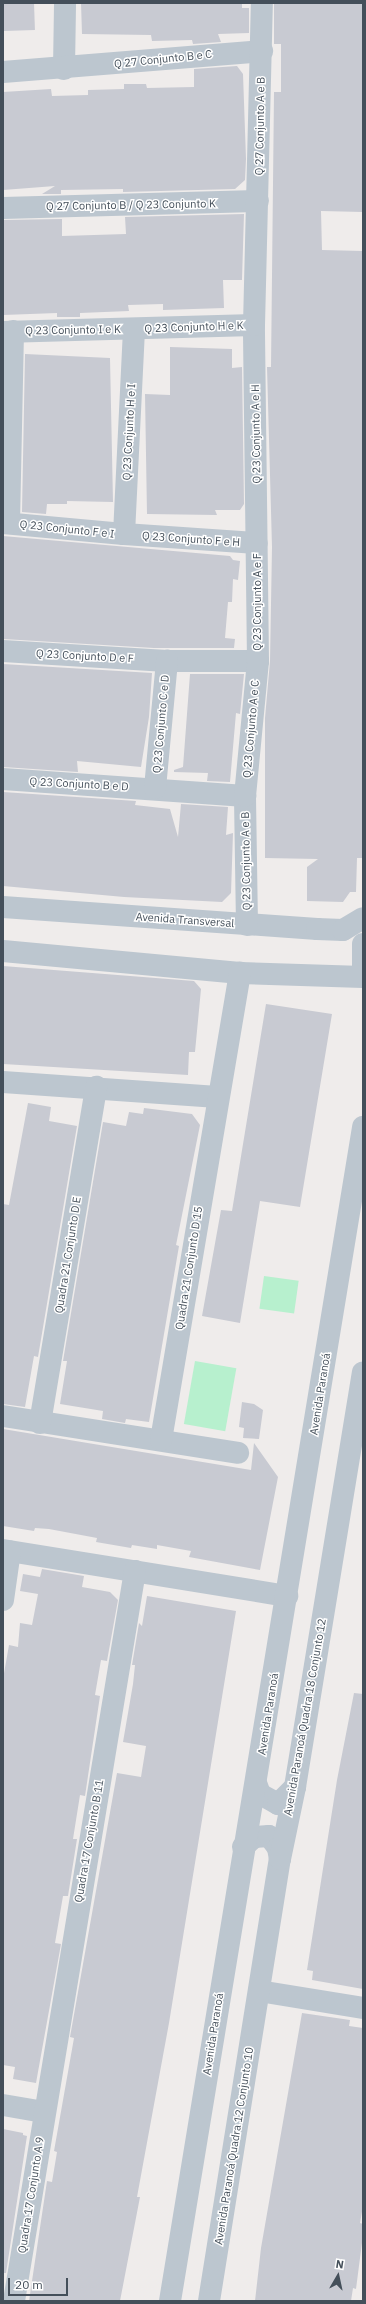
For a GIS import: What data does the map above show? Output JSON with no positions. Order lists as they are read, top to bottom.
{
  "streets": {
    "street": [
      "Q 27 Conjunto B e C",
      "Q 27 Conjunto A e B",
      "Q 27 Conjunto B / Q 23 Conjunto K",
      "Q 23 Conjunto H e K",
      "Q 23 Conjunto I e K",
      "Q 23 Conjunto H e I",
      "Q 23 Conjunto A e H",
      "Q 23 Conjunto F e I",
      "Q 23 Conjunto F e H",
      "Q 23 Conjunto A e F",
      "Q 23 Conjunto D e F",
      "Q 23 Conjunto C e D",
      "Q 23 Conjunto A e C",
      "Q 23 Conjunto B e D",
      "Q 23 Conjunto A e B",
      "Avenida Transversal",
      "Quadra 21 Conjunto D E",
      "Quadra 21 Conjunto D 15",
      "Avenida Paranoá",
      "Avenida Paranoá Quadra 18 Conjunto 12",
      "Quadra 17 Conjunto B 11",
      "Avenida Paranoá Quadra 12 Conjunto 10",
      "Quadra 17 Conjunto A 9"
    ]
  },
  "crossings": [
    ["Q 27 Conjunto B e C", "Q 27 Conjunto A e B"],
    ["Q 27 Conjunto A e B", "Q 27 Conjunto B / Q 23 Conjunto K"],
    ["Q 27 Conjunto A e B", "Q 23 Conjunto A e H"],
    ["Q 23 Conjunto H e K", "Q 23 Conjunto I e K"],
    ["Q 23 Conjunto H e K", "Q 23 Conjunto H e I"],
    ["Q 23 Conjunto H e K", "Q 23 Conjunto A e H"],
    ["Q 23 Conjunto I e K", "Q 23 Conjunto H e I"],
    ["Q 23 Conjunto H e I", "Q 23 Conjunto F e I"],
    ["Q 23 Conjunto H e I", "Q 23 Conjunto F e H"],
    ["Q 23 Conjunto A e H", "Q 23 Conjunto F e H"],
    ["Q 23 Conjunto A e H", "Q 23 Conjunto A e F"],
    ["Q 23 Conjunto F e I", "Q 23 Conjunto F e H"],
    ["Q 23 Conjunto F e H", "Q 23 Conjunto A e F"],
    ["Q 23 Conjunto A e F", "Q 23 Conjunto D e F"],
    ["Q 23 Conjunto A e F", "Q 23 Conjunto A e C"],
    ["Q 23 Conjunto D e F", "Q 23 Conjunto C e D"],
    ["Q 23 Conjunto D e F", "Q 23 Conjunto A e C"],
    ["Q 23 Conjunto C e D", "Q 23 Conjunto B e D"],
    ["Q 23 Conjunto A e C", "Q 23 Conjunto B e D"],
    ["Q 23 Conjunto A e C", "Q 23 Conjunto A e B"],
    ["Q 23 Conjunto B e D", "Q 23 Conjunto A e B"],
    ["Q 23 Conjunto A e B", "Avenida Transversal"],
    ["Avenida Paranoá Quadra 18 Conjunto 12", "Avenida Paranoá Quadra 12 Conjunto 10"],
    ["Quadra 17 Conjunto B 11", "Quadra 17 Conjunto A 9"]
  ],
  "scale_bar": "20 m",
  "north": "top"
}
